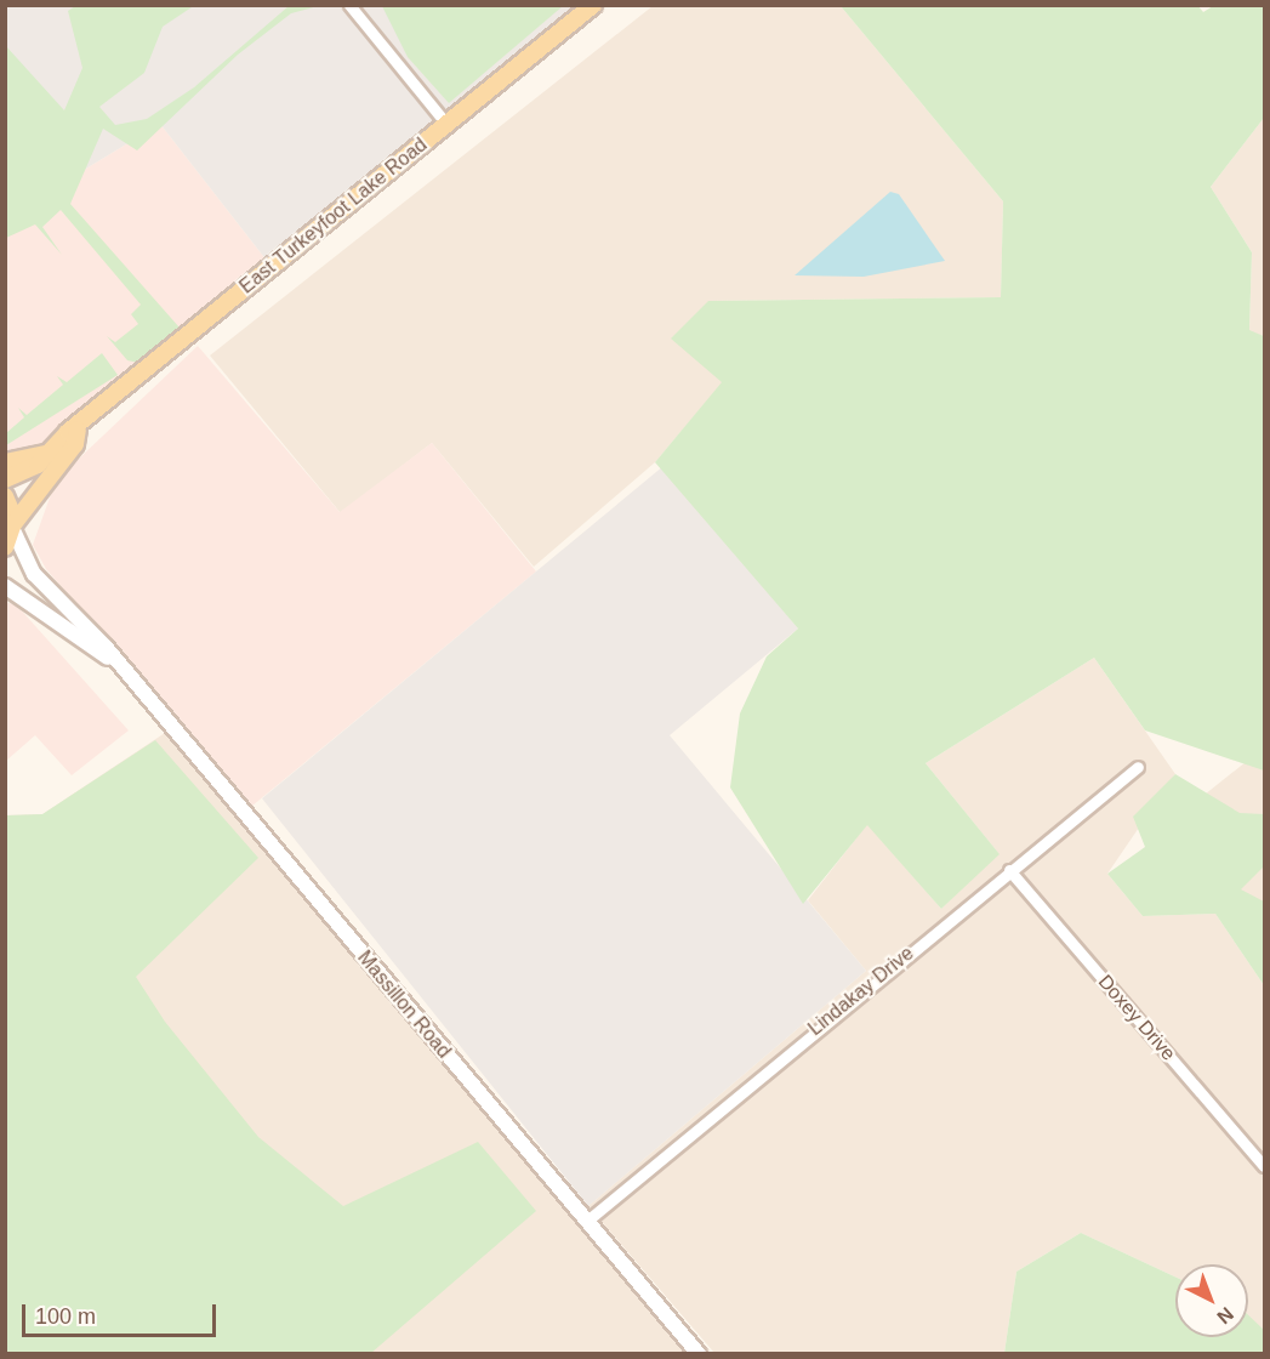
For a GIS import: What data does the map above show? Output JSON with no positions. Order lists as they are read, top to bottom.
{
  "streets": {
    "main road": ["East Turkeyfoot Lake Road", "Massillon Road"],
    "street": ["Lindakay Drive", "Doxey Drive"]
  },
  "crossings": [
    ["East Turkeyfoot Lake Road", "Massillon Road"],
    ["Lindakay Drive", "Massillon Road"],
    ["Lindakay Drive", "Doxey Drive"]
  ],
  "scale_bar": "100 m",
  "north": "bottom right"
}
